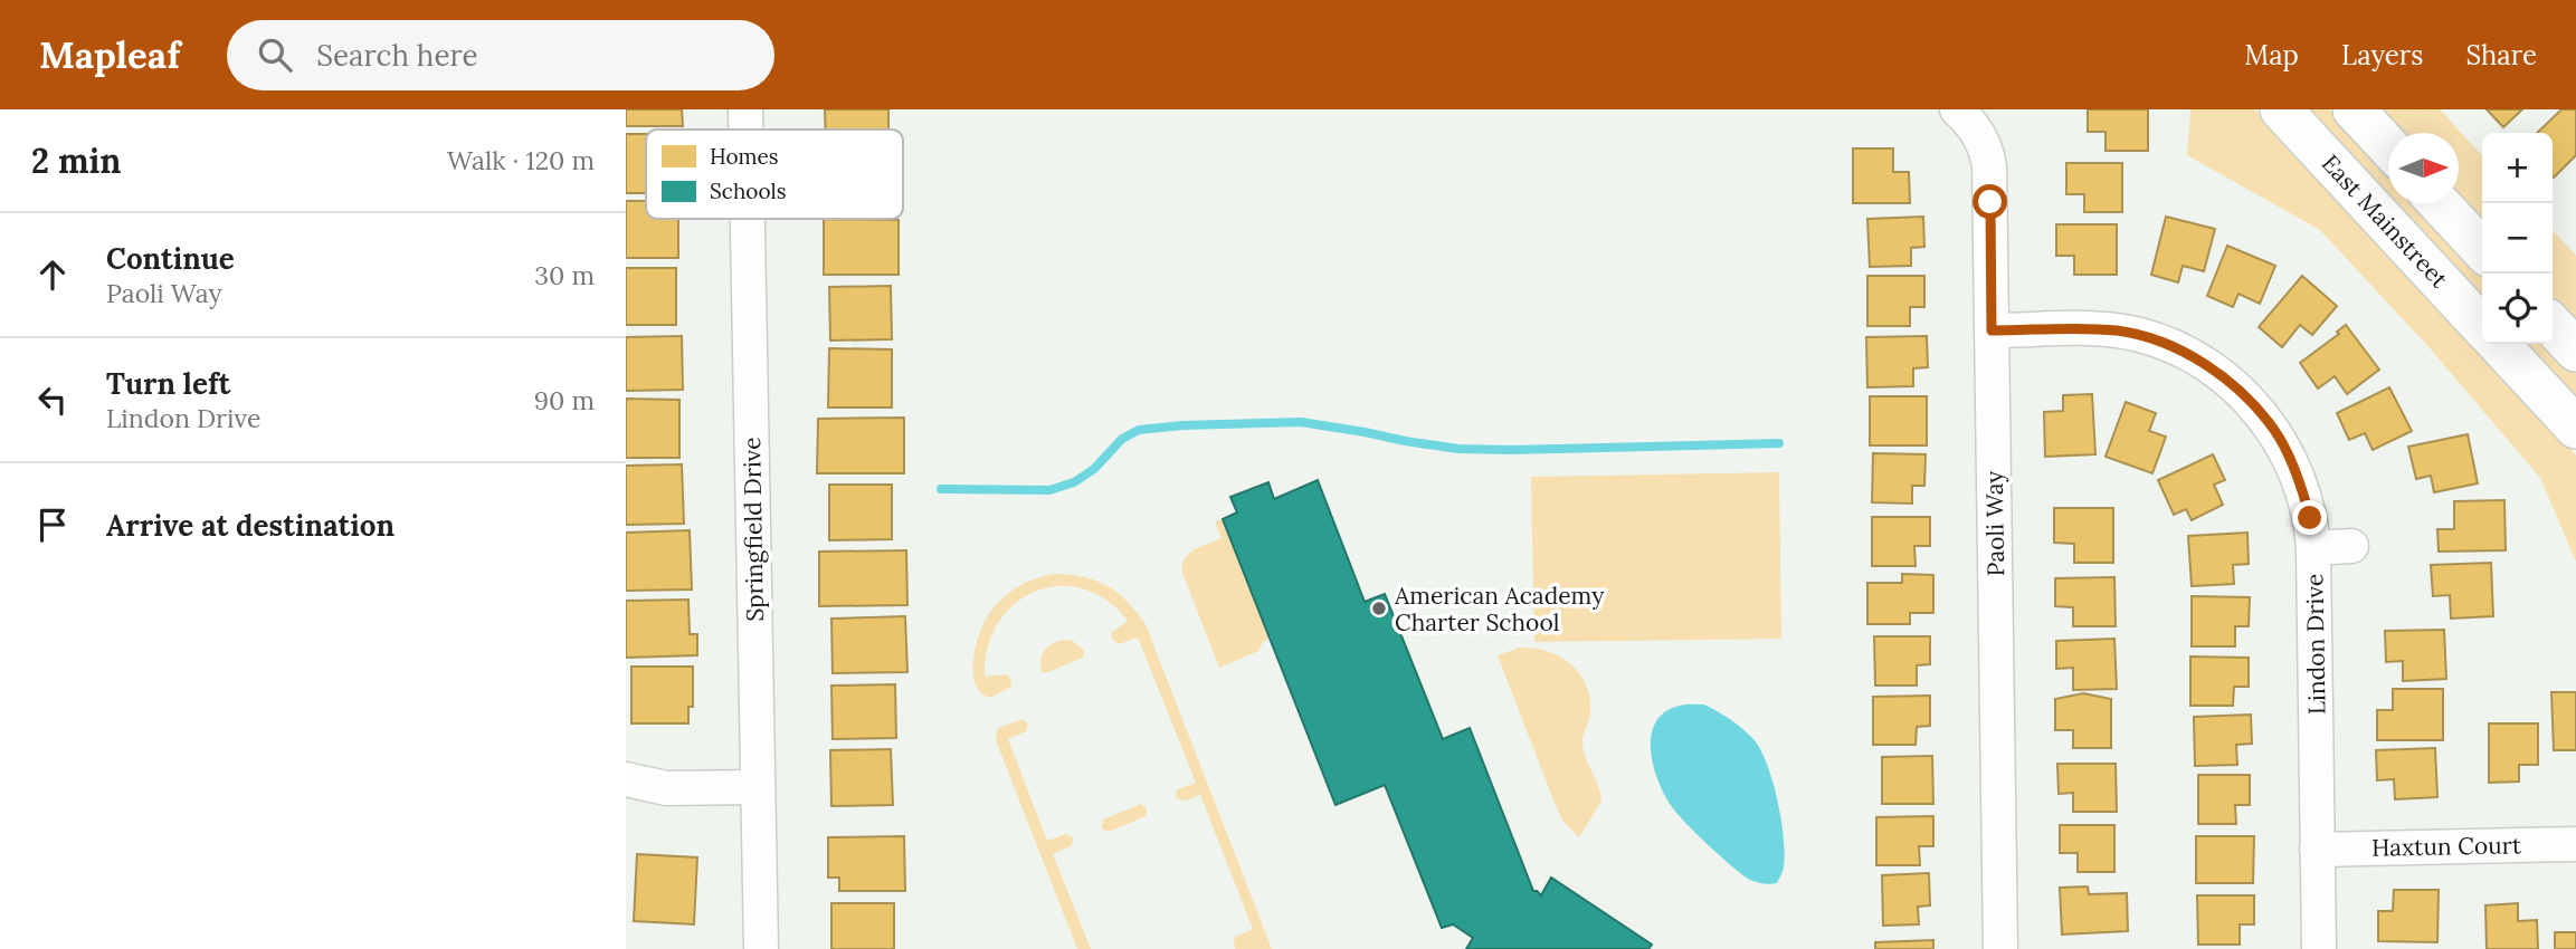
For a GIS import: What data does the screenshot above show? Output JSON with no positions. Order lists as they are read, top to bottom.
{
  "streets": {
    "main road": ["East Mainstreet"],
    "street": [
      "Paoli Way",
      "Springfield Drive",
      "Lindon Drive",
      "Haxtun Court"
    ]
  },
  "crossings": [
    ["Paoli Way", "Lindon Drive"],
    ["Lindon Drive", "Haxtun Court"]
  ],
  "places": ["American Academy Charter School"],
  "legend": ["Homes", "Schools"],
  "north": "right",
  "page": {
    "header": "Mapleaf",
    "search": "Search here",
    "nav": ["Map", "Layers", "Share"],
    "heading": ["2 min", "Walk · 120 m"],
    "map_buttons": ["+", "−"],
    "list": [
      ["Continue", "Paoli Way", "30 m"],
      ["Turn left", "Lindon Drive", "90 m"],
      "Arrive at destination"
    ]
  }
}
